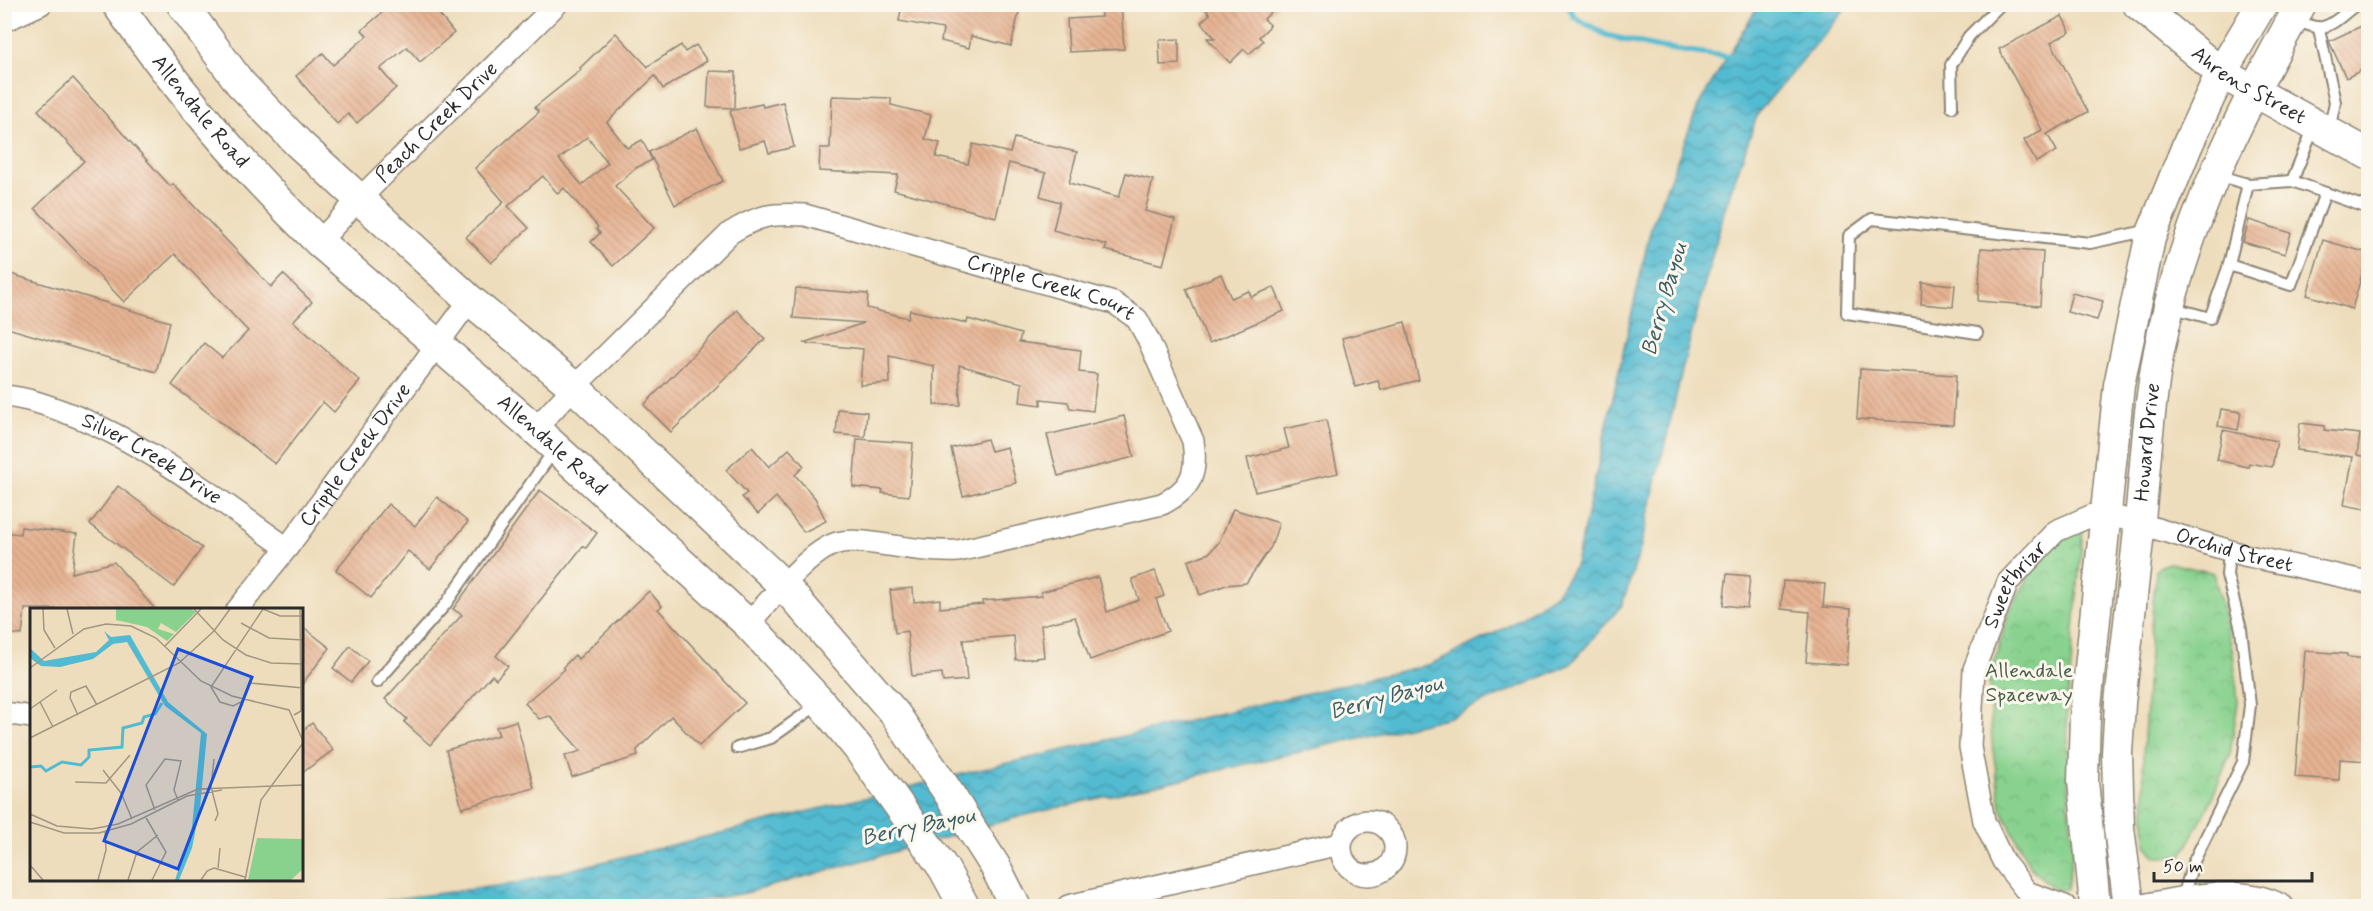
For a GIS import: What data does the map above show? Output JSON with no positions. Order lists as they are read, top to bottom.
{
  "streets": {
    "main road": ["Ahrens Street", "Allendale Road", "Howard Drive"],
    "street": [
      "Peach Creek Drive",
      "Cripple Creek Court",
      "Cripple Creek Drive",
      "Silver Creek Drive",
      "Orchid Street",
      "Sweetbriar"
    ]
  },
  "crossings": [
    ["Ahrens Street", "Howard Drive"],
    ["Allendale Road", "Peach Creek Drive"],
    ["Allendale Road", "Cripple Creek Court"],
    ["Allendale Road", "Cripple Creek Drive"],
    ["Howard Drive", "Orchid Street"],
    ["Howard Drive", "Sweetbriar"],
    ["Cripple Creek Drive", "Silver Creek Drive"],
    ["Orchid Street", "Sweetbriar"]
  ],
  "water": ["Berry Bayou"],
  "parks": ["Allendale Spaceway"],
  "scale_bar": "50 m"
}
